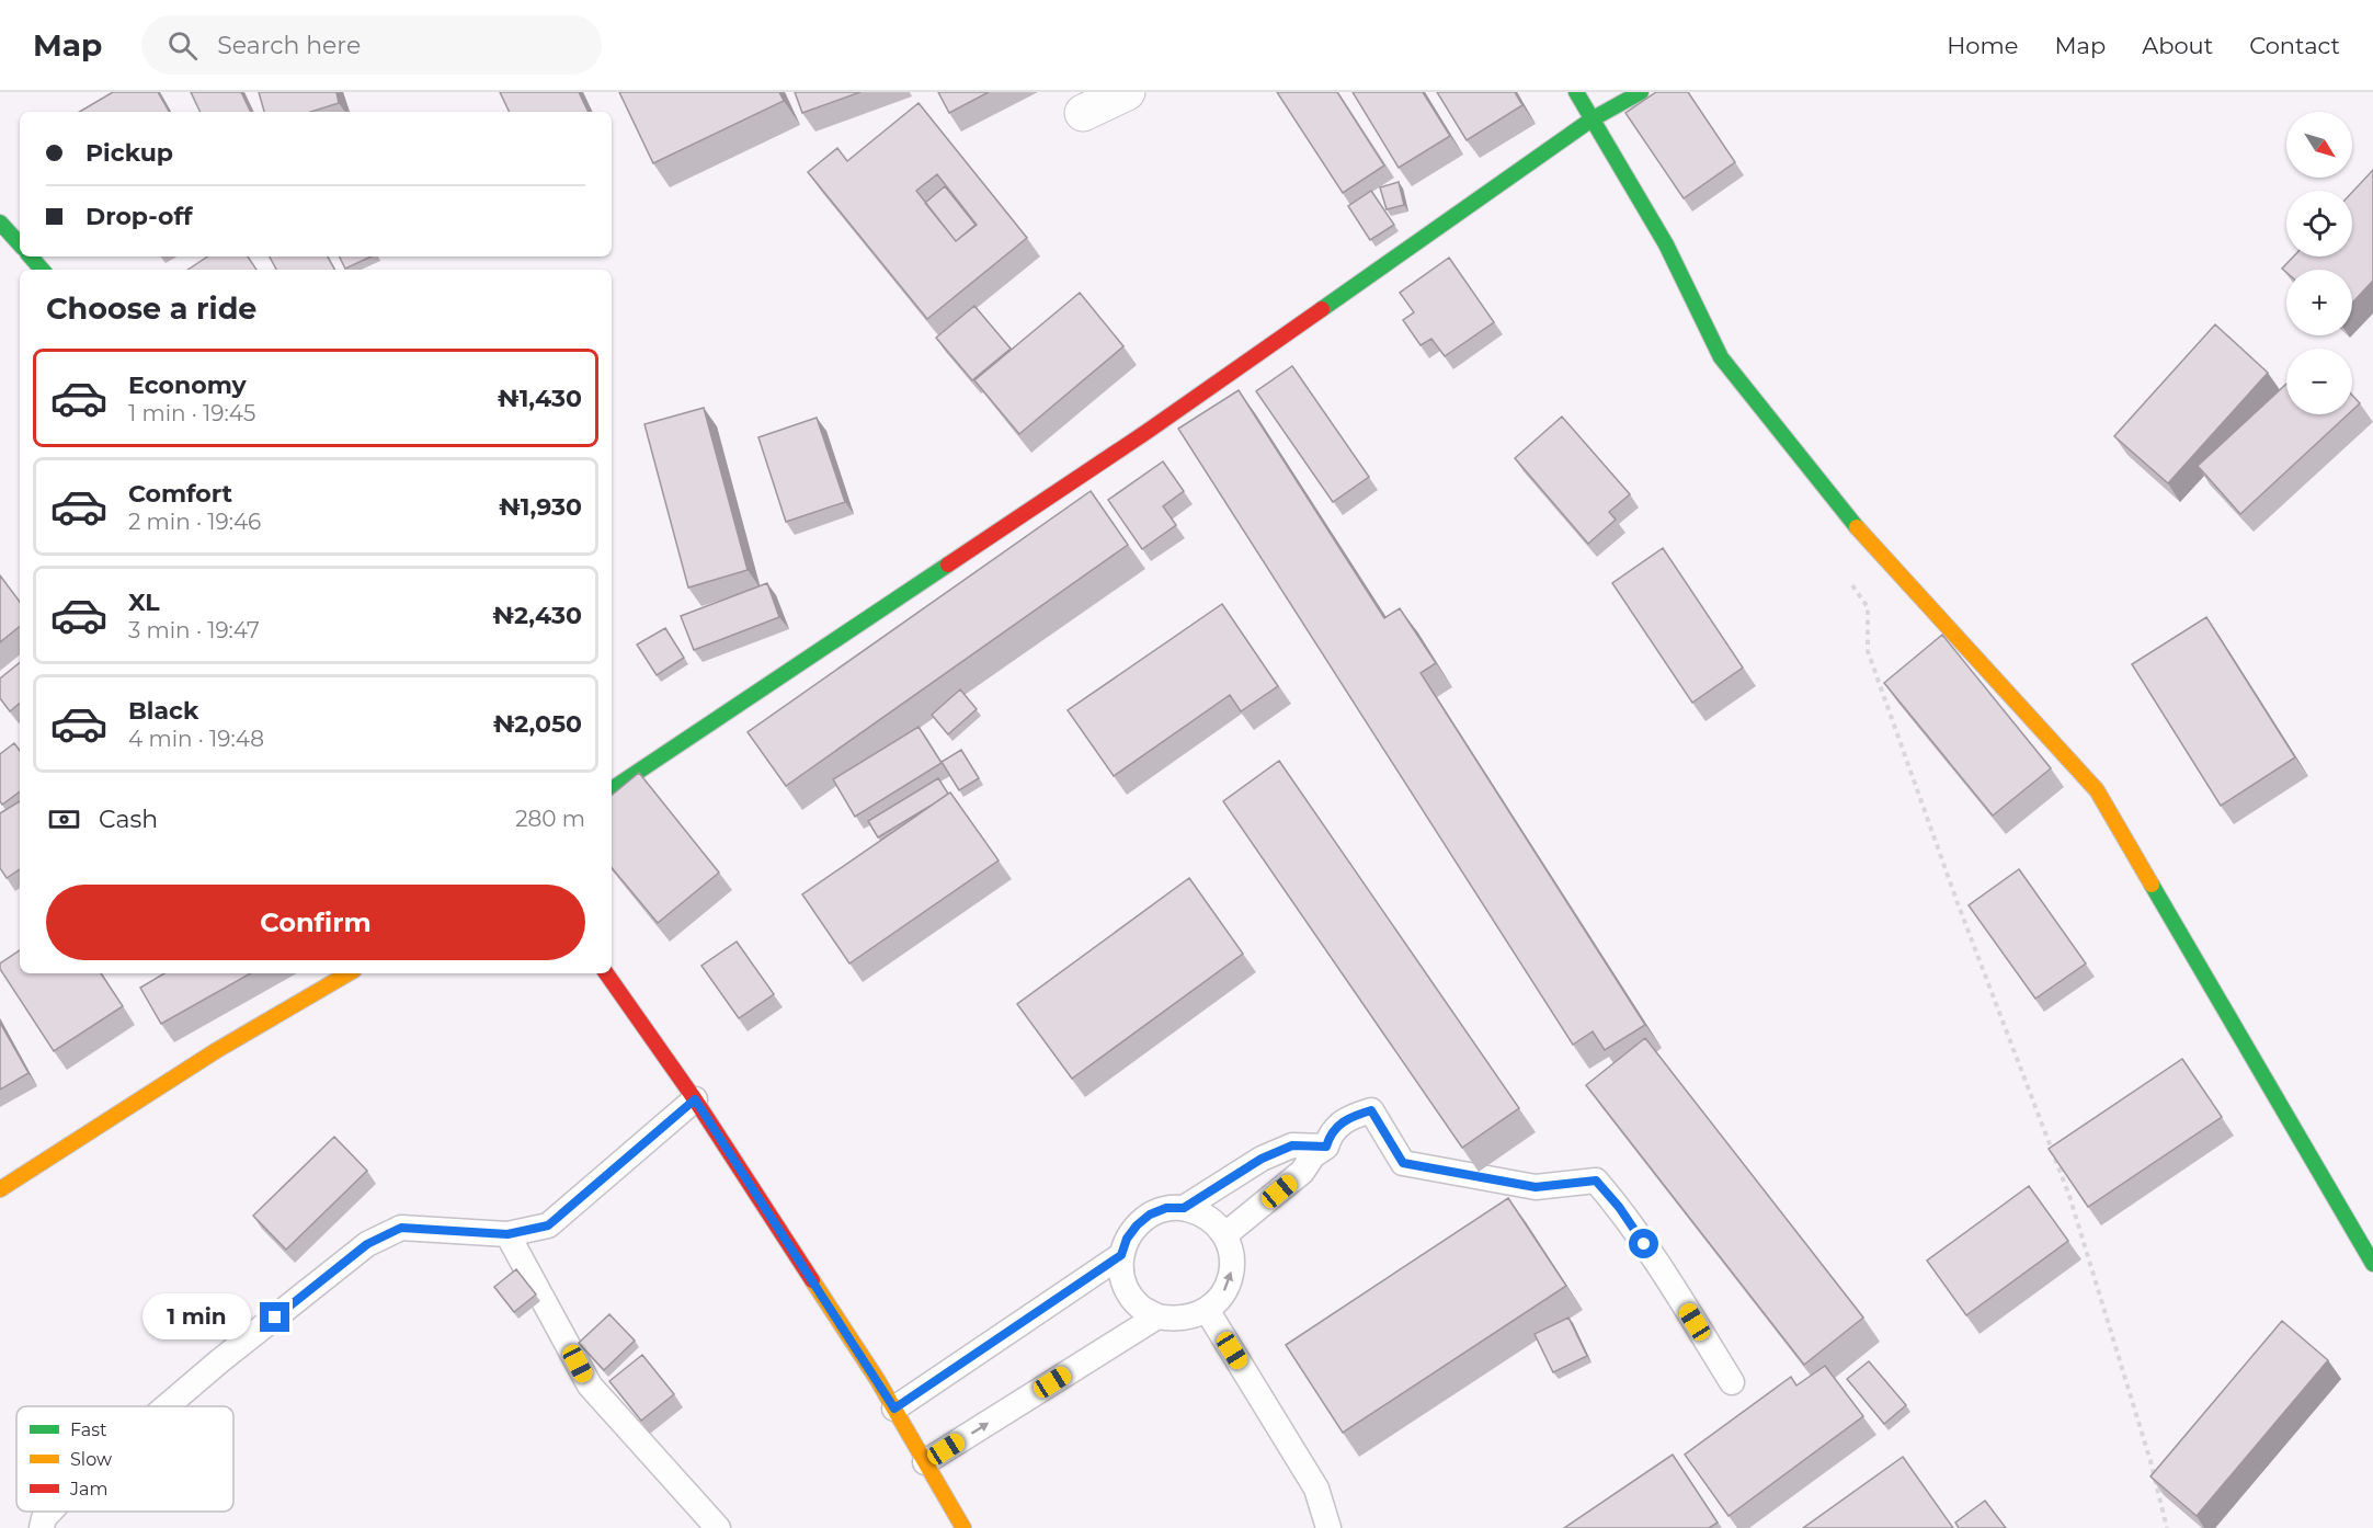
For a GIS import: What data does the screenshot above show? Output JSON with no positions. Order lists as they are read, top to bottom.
{
  "legend": ["Fast", "Slow", "Jam"],
  "north": "bottom right",
  "page": {
    "header": "Map",
    "search": "Search here",
    "nav": [
      "Home",
      "Map",
      "About",
      "Contact"
    ],
    "map_buttons": ["+", "−"],
    "banner": ["Pickup", "Drop-off"],
    "heading": "Choose a ride",
    "list": [
      {
        "name": "Economy",
        "note": "1 min · 19:45",
        "value": "₦1,430"
      },
      {
        "name": "Comfort",
        "note": "2 min · 19:46",
        "value": "₦1,930"
      },
      {
        "name": "XL",
        "note": "3 min · 19:47",
        "value": "₦2,430"
      },
      {
        "name": "Black",
        "note": "4 min · 19:48",
        "value": "₦2,050"
      }
    ],
    "pay": ["Cash", "280 m"],
    "buttons": "Confirm",
    "bubble": "1 min"
  }
}
